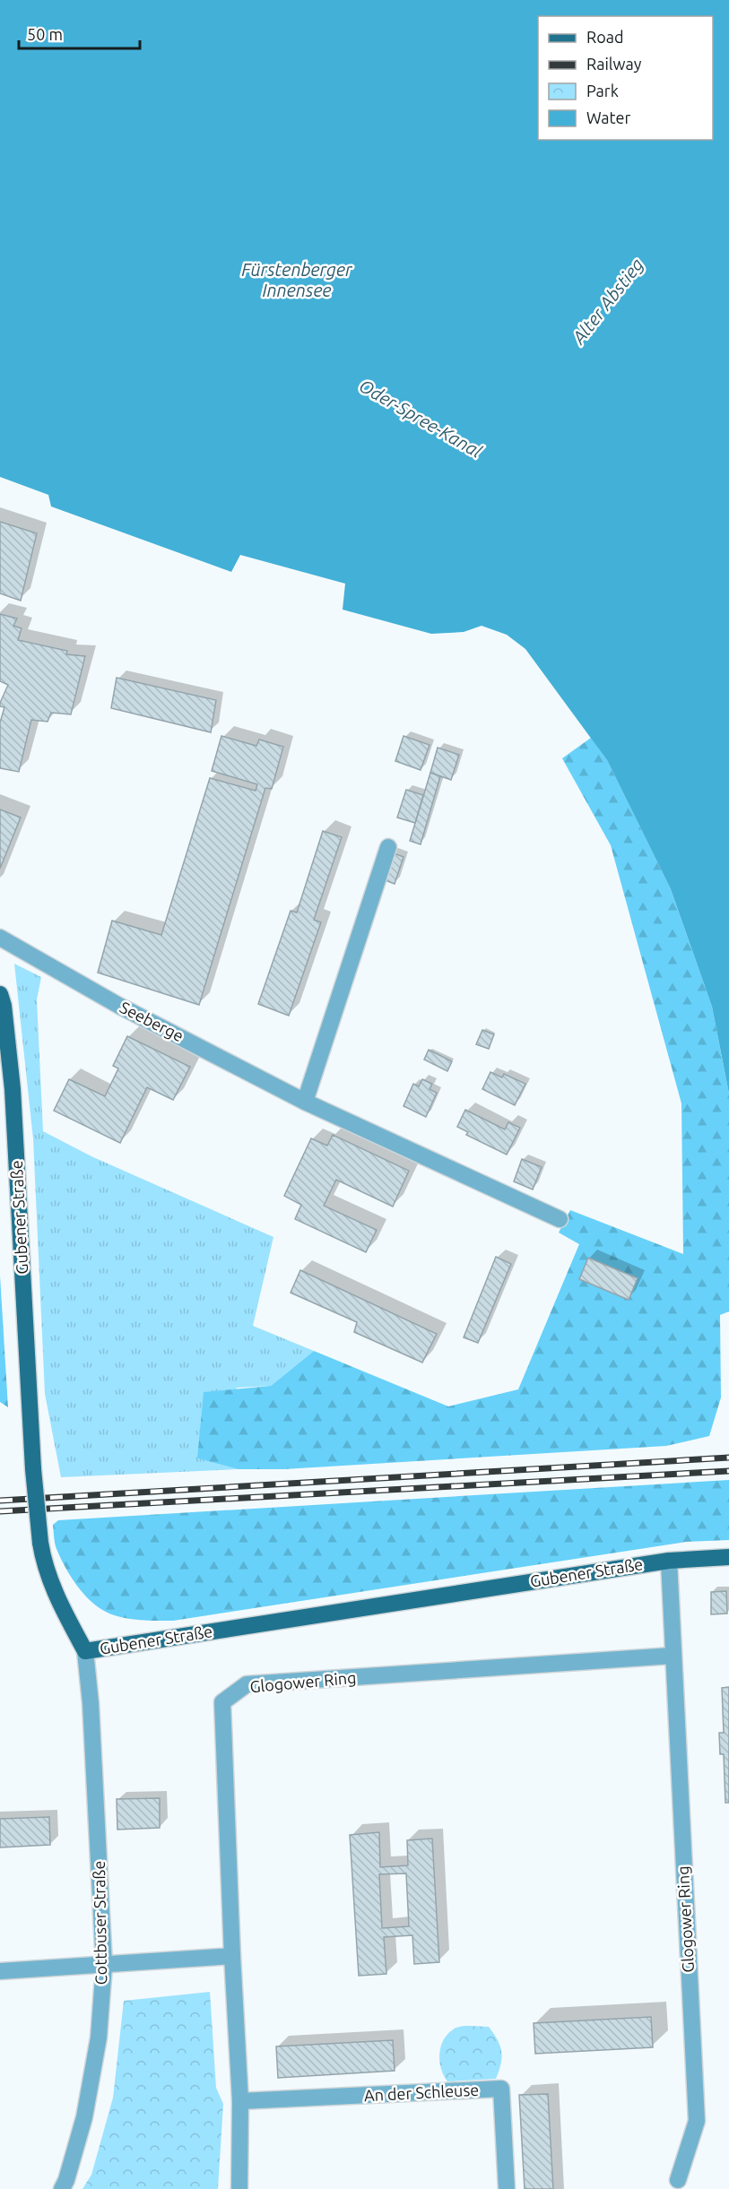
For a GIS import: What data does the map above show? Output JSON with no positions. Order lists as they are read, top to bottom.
{
  "streets": {
    "main road": ["Gubener Straße"],
    "street": [
      "Seeberge",
      "Glogower Ring",
      "Cottbuser Straße",
      "An der Schleuse"
    ]
  },
  "crossings": [
    ["Gubener Straße", "Glogower Ring"],
    ["Gubener Straße", "Cottbuser Straße"]
  ],
  "water": ["Fürstenberger Innensee", "Alter Abstieg", "Oder-Spree-Kanal"],
  "legend": [
    "Road",
    "Railway",
    "Park",
    "Water"
  ],
  "scale_bar": "50 m"
}
